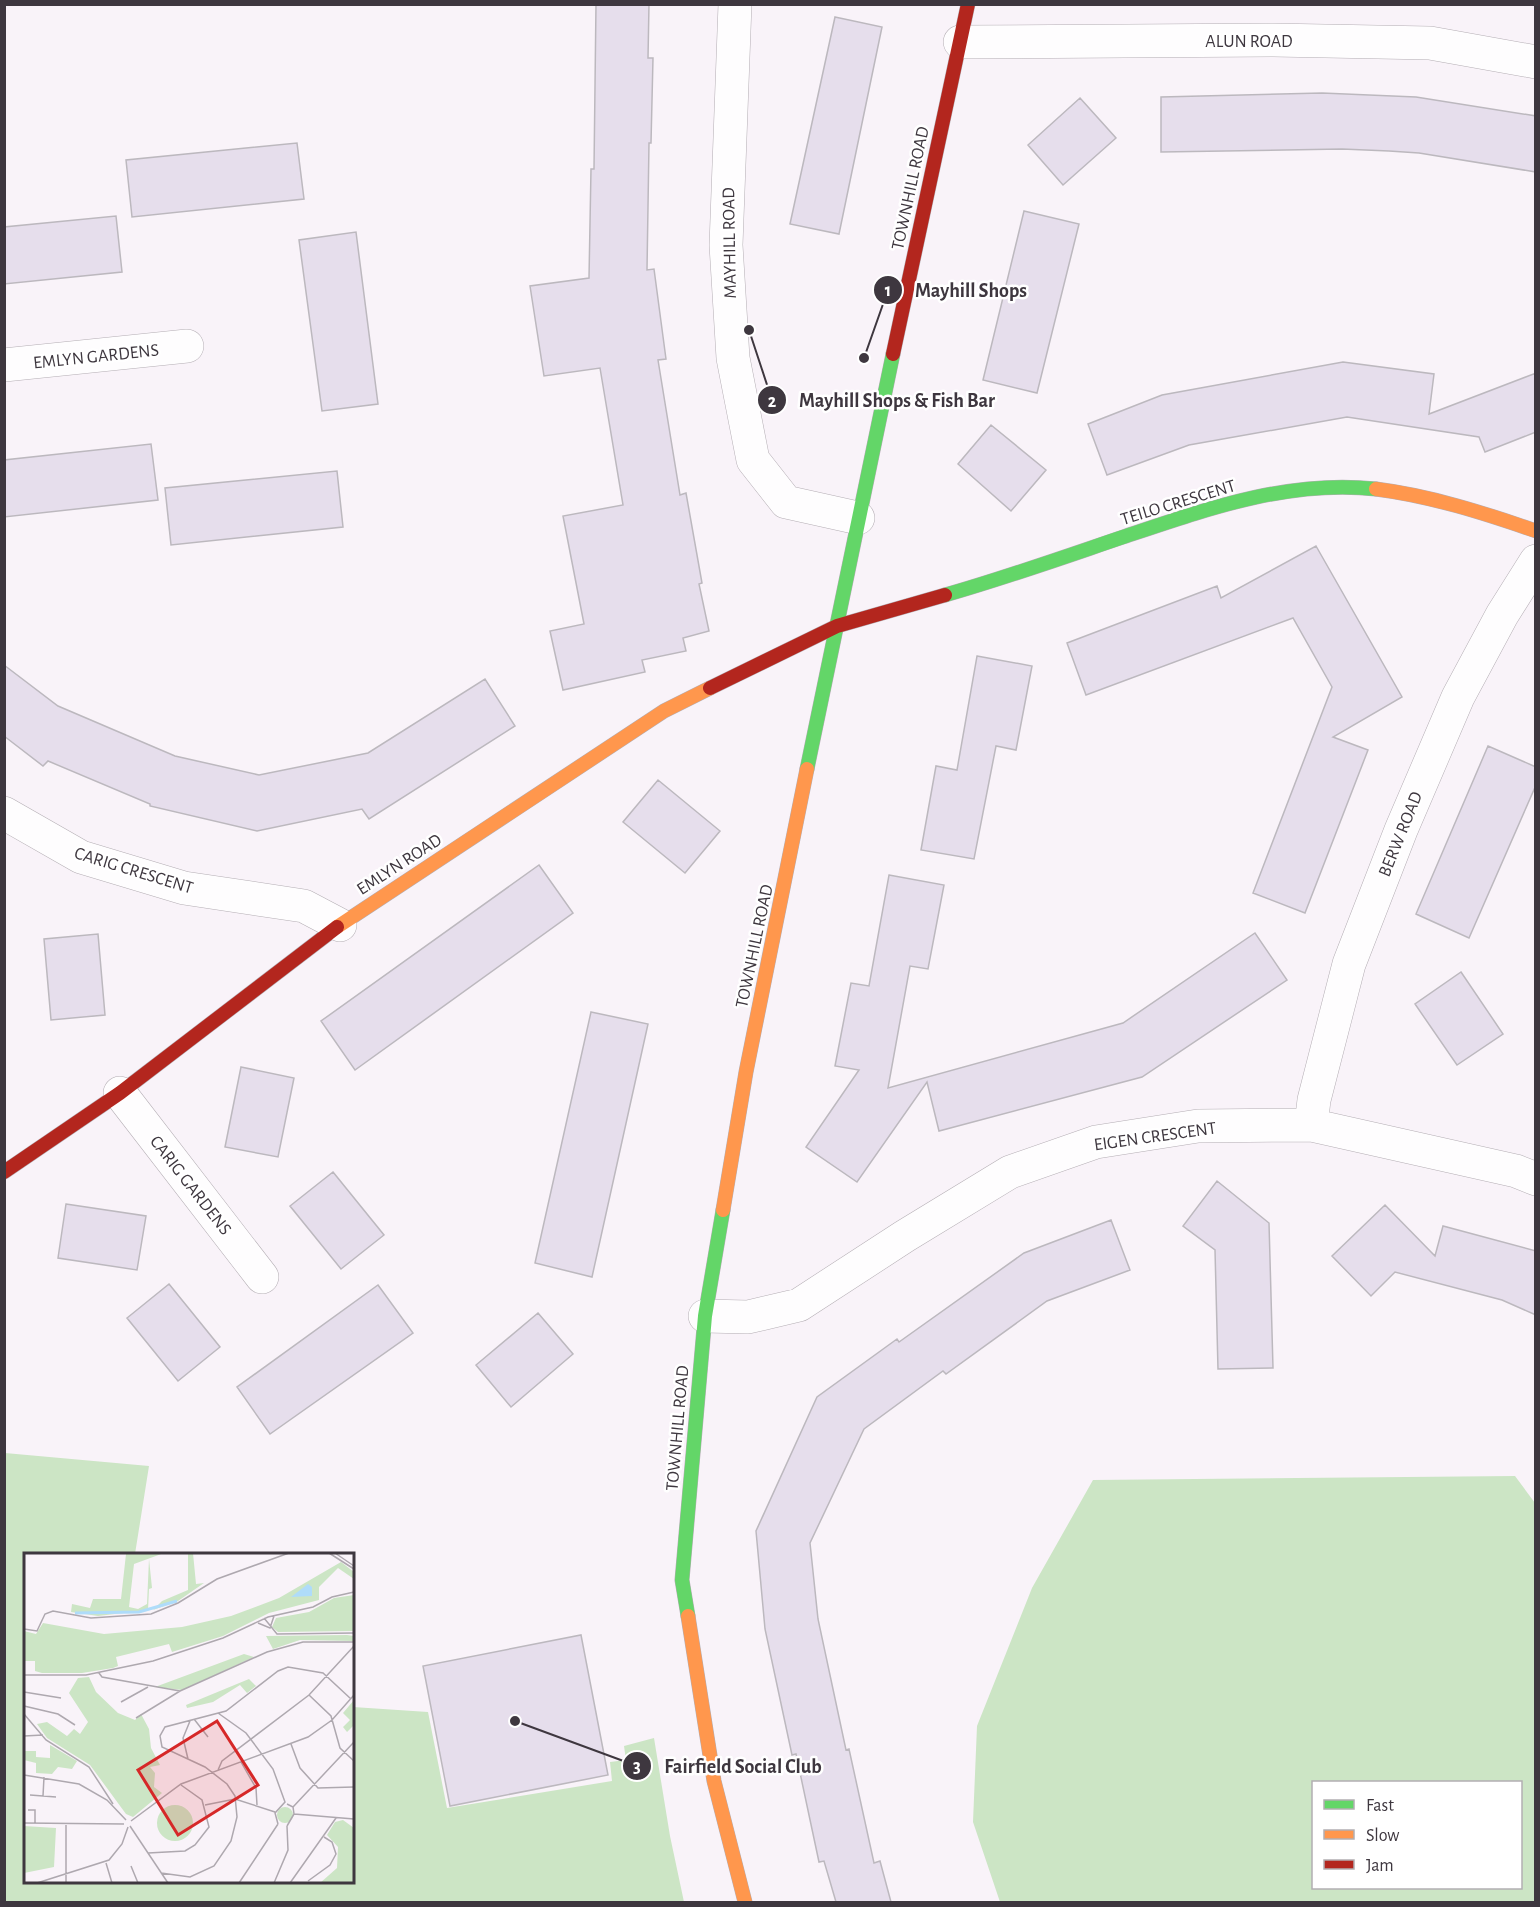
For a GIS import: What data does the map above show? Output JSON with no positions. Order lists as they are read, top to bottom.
{
  "streets": {
    "street": [
      "ALUN ROAD",
      "TOWNHILL ROAD",
      "MAYHILL ROAD",
      "EMLYN GARDENS",
      "TEILO CRESCENT",
      "BERW ROAD",
      "EMLYN ROAD",
      "CARIG CRESCENT",
      "EIGEN CRESCENT",
      "CARIG GARDENS"
    ]
  },
  "crossings": [
    ["ALUN ROAD", "TOWNHILL ROAD"],
    ["TOWNHILL ROAD", "MAYHILL ROAD"],
    ["TOWNHILL ROAD", "TEILO CRESCENT"],
    ["TOWNHILL ROAD", "EMLYN ROAD"],
    ["TOWNHILL ROAD", "EIGEN CRESCENT"],
    ["TEILO CRESCENT", "EMLYN ROAD"],
    ["BERW ROAD", "EIGEN CRESCENT"],
    ["EMLYN ROAD", "CARIG CRESCENT"],
    ["EMLYN ROAD", "CARIG GARDENS"]
  ],
  "places": ["Mayhill Shops & Fish Bar", "Mayhill Shops", "Fairfield Social Club"],
  "legend": ["Fast", "Slow", "Jam"]
}
